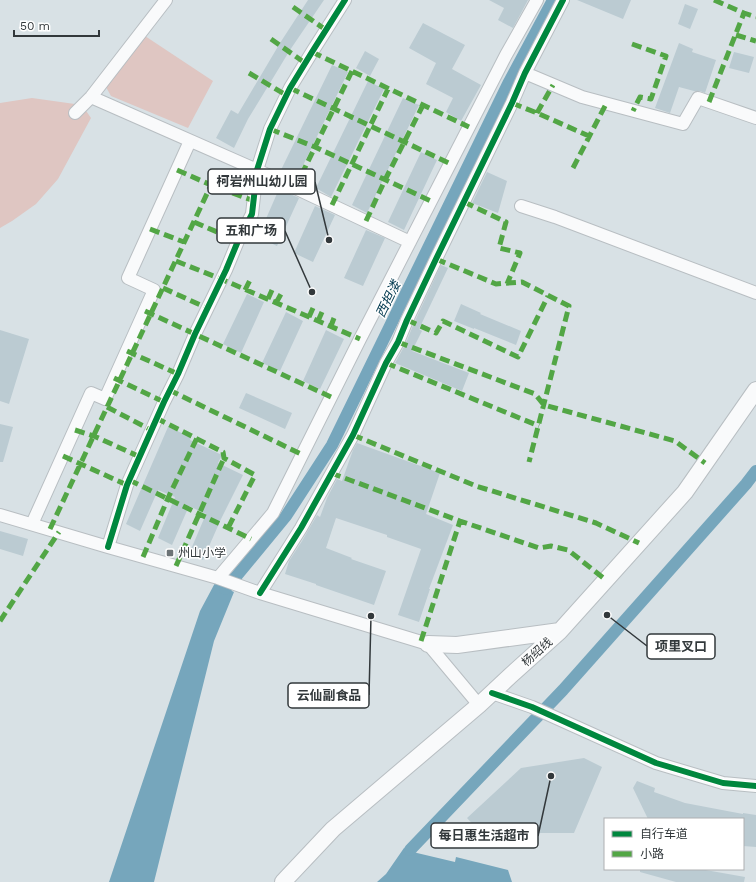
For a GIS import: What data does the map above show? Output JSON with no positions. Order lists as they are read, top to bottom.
{
  "streets": {
    "main road": ["杨绍线"]
  },
  "water": ["西担溇"],
  "places": {
    "other": [
      "柯岩州山幼儿园",
      "五和广场",
      "项里叉口",
      "云仙副食品",
      "每日惠生活超市"
    ],
    "transit": ["州山小学"]
  },
  "legend": ["自行车道", "小路"],
  "scale_bar": "50 m"
}
